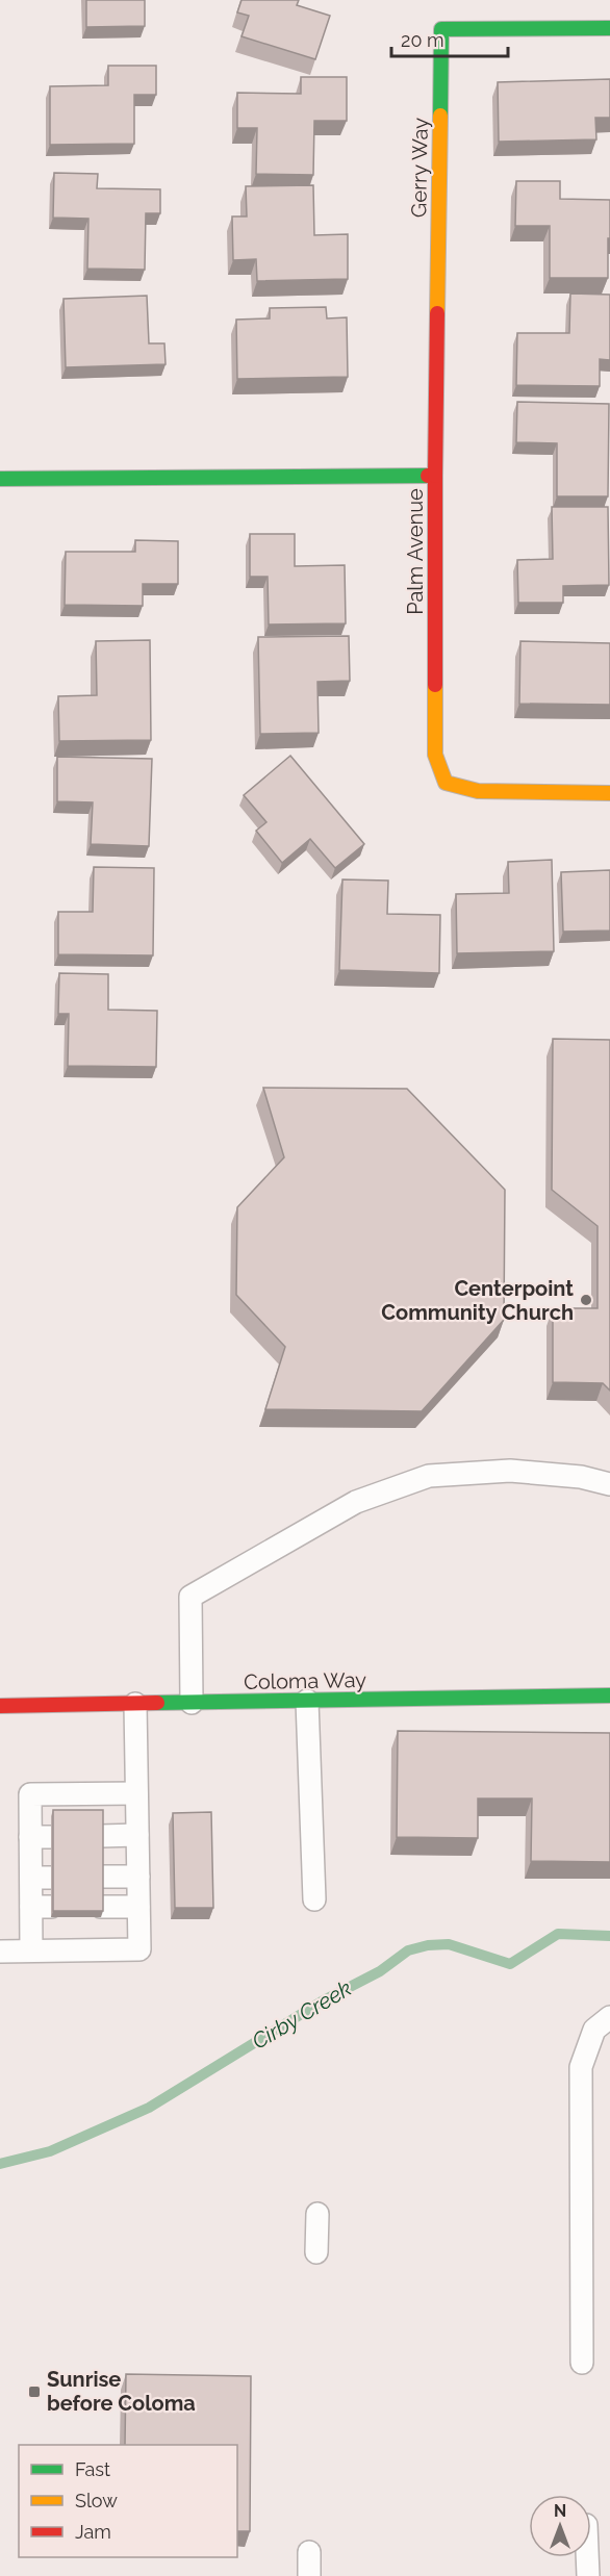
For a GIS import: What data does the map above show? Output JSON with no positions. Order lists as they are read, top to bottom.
{
  "streets": {
    "street": ["Gerry Way", "Palm Avenue", "Coloma Way"]
  },
  "crossings": [
    ["Gerry Way", "Palm Avenue"]
  ],
  "water": ["Cirby Creek"],
  "places": {
    "other": ["Centerpoint Community Church"],
    "transit": ["Sunrise before Coloma"]
  },
  "legend": ["Fast", "Slow", "Jam"],
  "scale_bar": "20 m",
  "north": "top"
}
